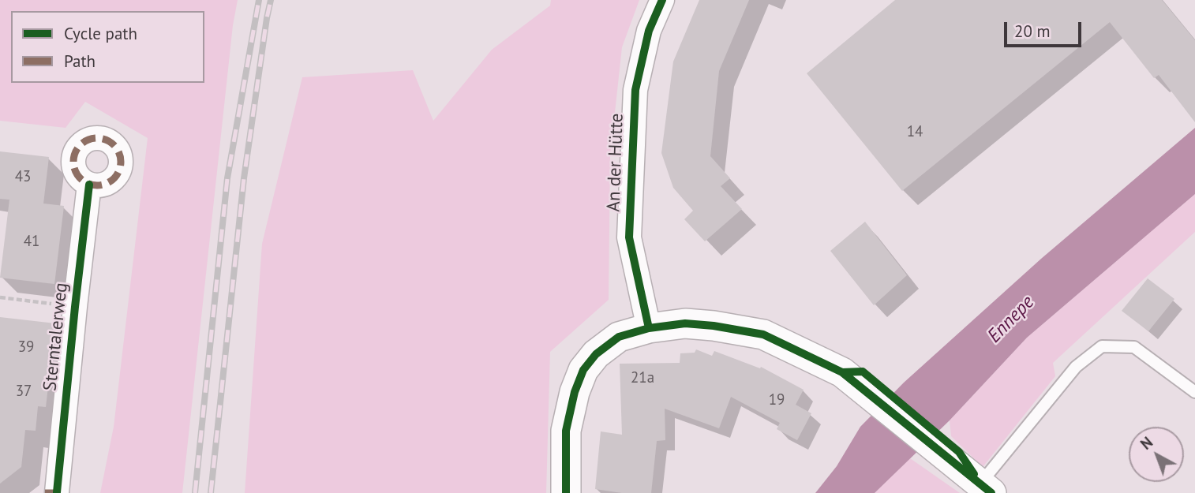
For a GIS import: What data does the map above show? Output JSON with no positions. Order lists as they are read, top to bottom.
{
  "streets": {
    "street": ["An der Hütte", "Sterntalerweg"]
  },
  "water": ["Ennepe"],
  "house_numbers": [
    "14",
    "43",
    "41",
    "39",
    "21a",
    "37",
    "19"
  ],
  "legend": ["Cycle path", "Path"],
  "scale_bar": "20 m",
  "north": "top left"
}
